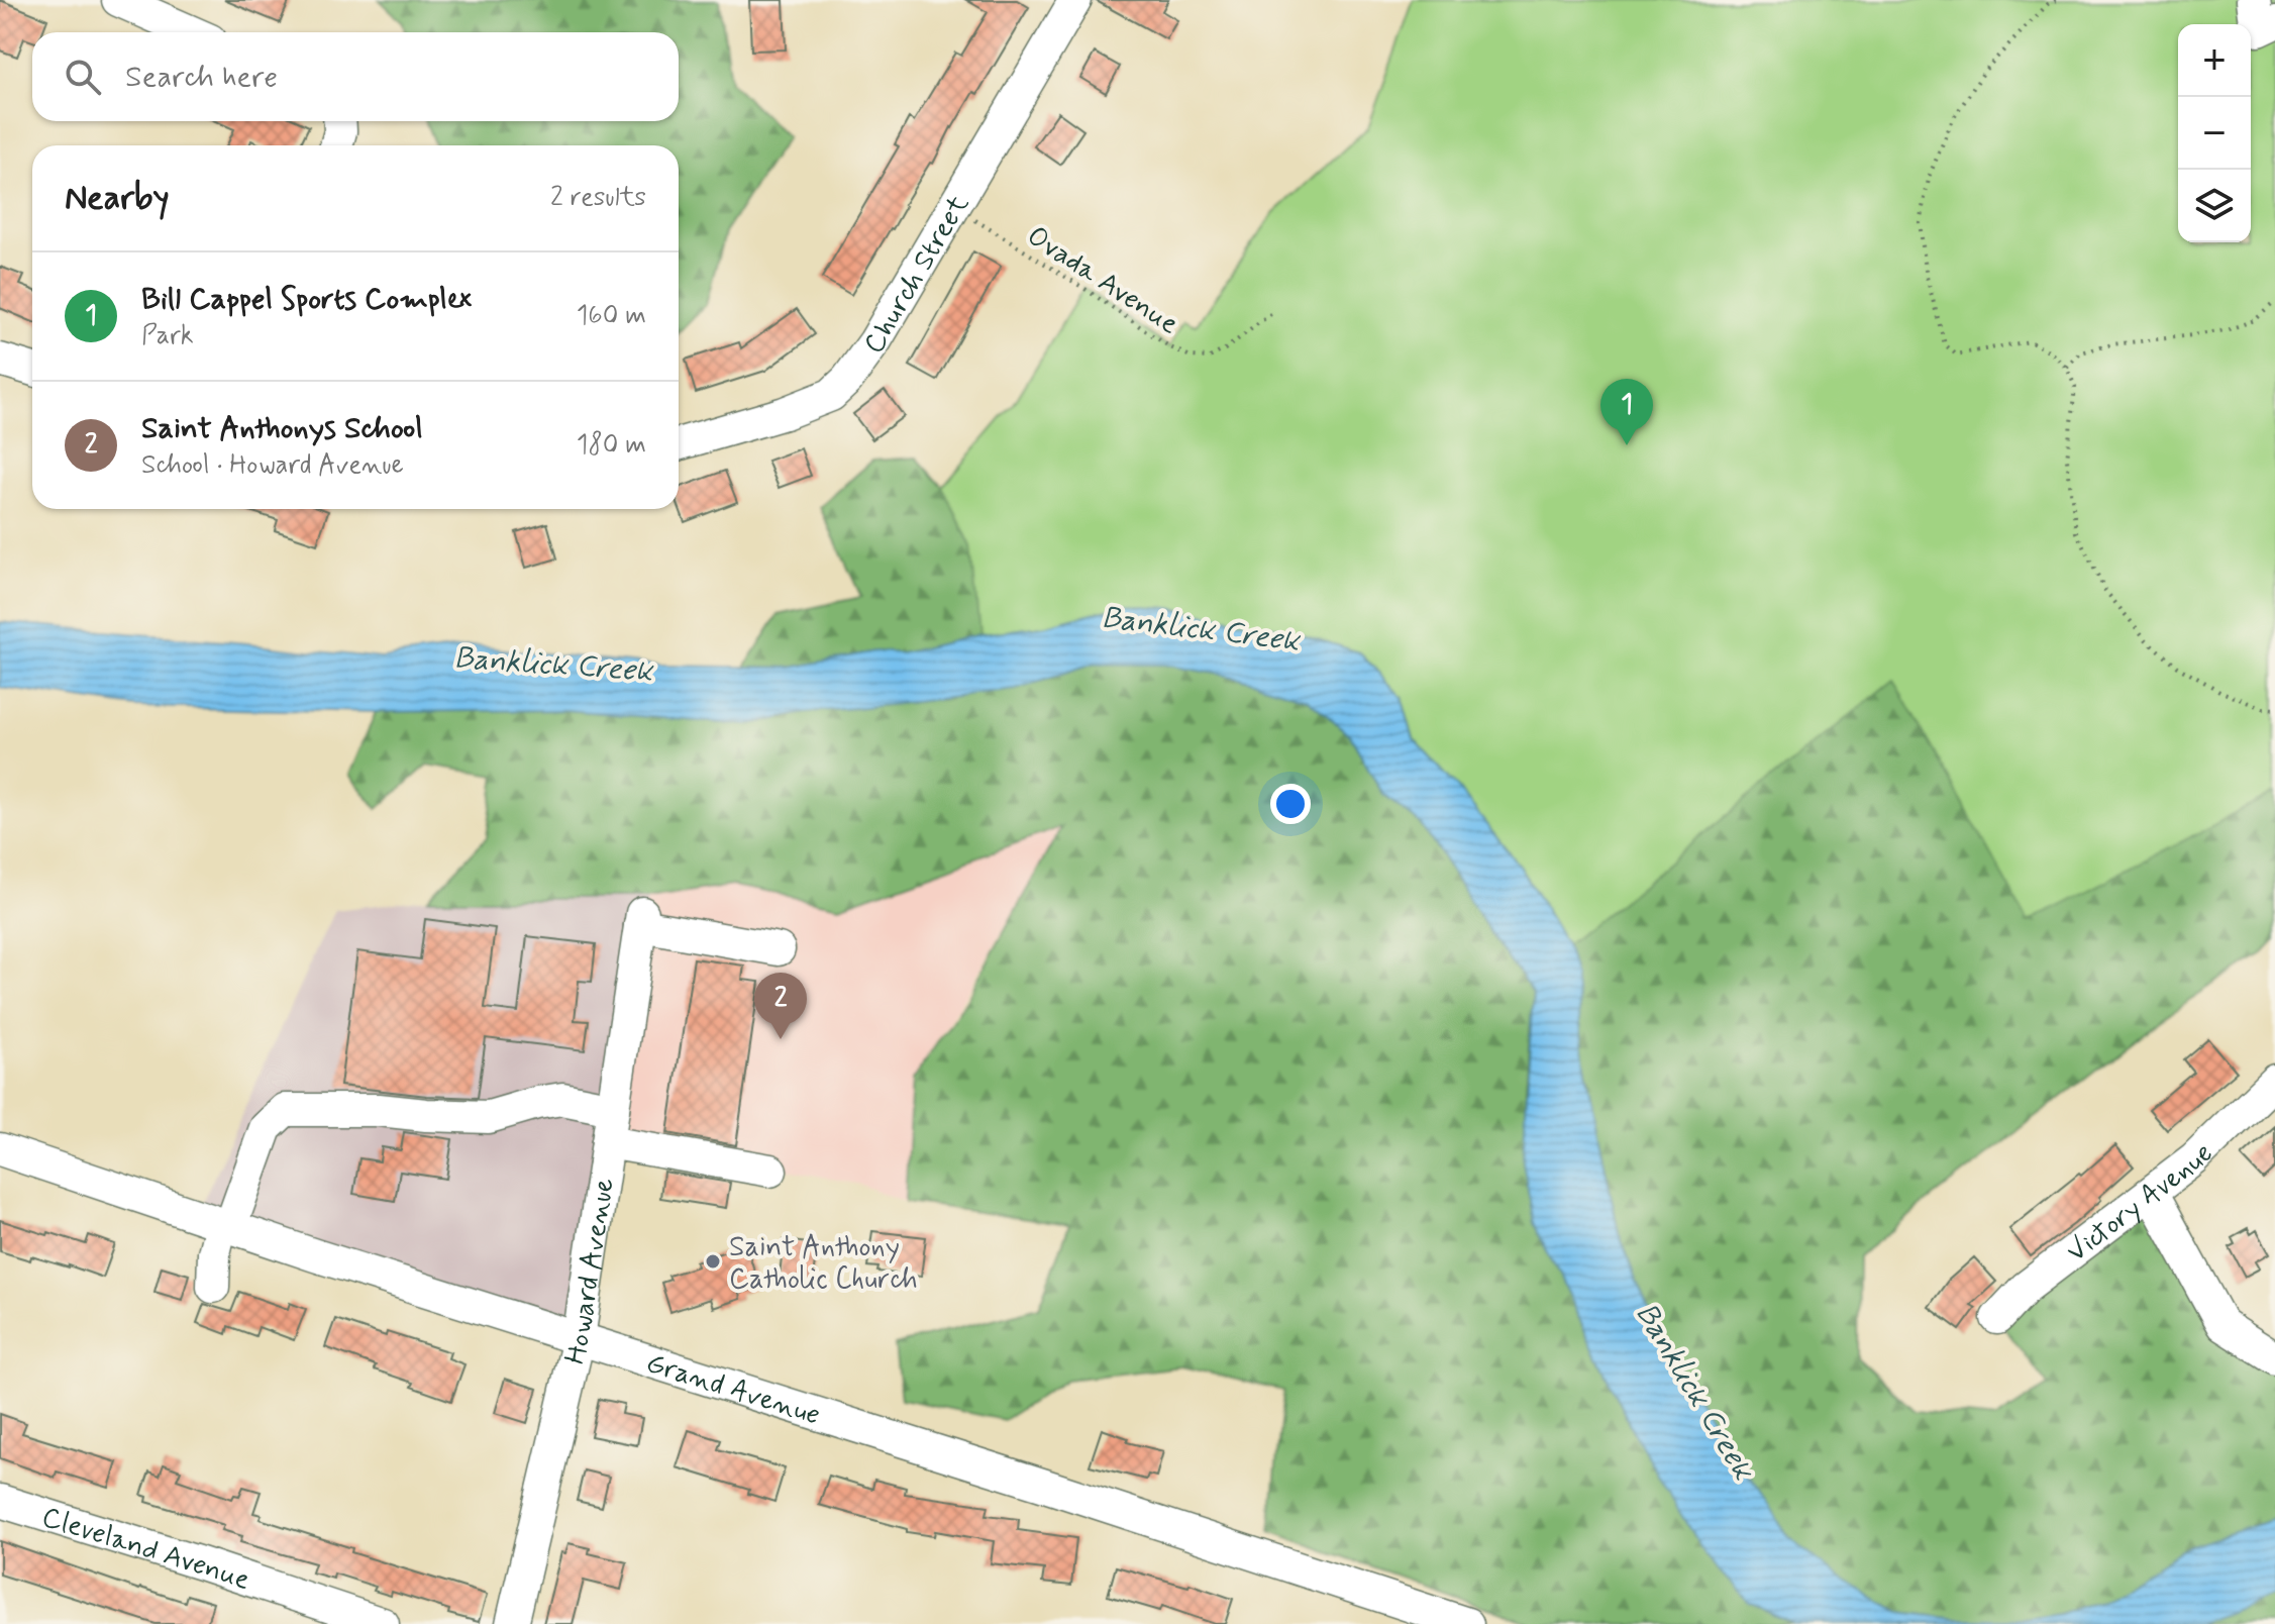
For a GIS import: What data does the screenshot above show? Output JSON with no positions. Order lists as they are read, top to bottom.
{
  "streets": {
    "street": [
      "Church Street",
      "Victory Avenue",
      "Howard Avenue",
      "Grand Avenue",
      "Cleveland Avenue"
    ],
    "path": ["Ovada Avenue"]
  },
  "crossings": [
    ["Church Street", "Ovada Avenue"],
    ["Howard Avenue", "Grand Avenue"]
  ],
  "water": ["Banklick Creek"],
  "places": ["Saint Anthony Catholic Church"],
  "page": {
    "map_buttons": ["+", "−"],
    "search": "Search here",
    "heading": ["Nearby", "2 results"],
    "list": [
      {
        "mark": "1",
        "name": "Bill Cappel Sports Complex",
        "note": "Park",
        "value": "160 m"
      },
      {
        "mark": "2",
        "name": "Saint Anthonys School",
        "note": "School · Howard Avenue",
        "value": "180 m"
      }
    ],
    "pins": ["1", "2"]
  }
}
